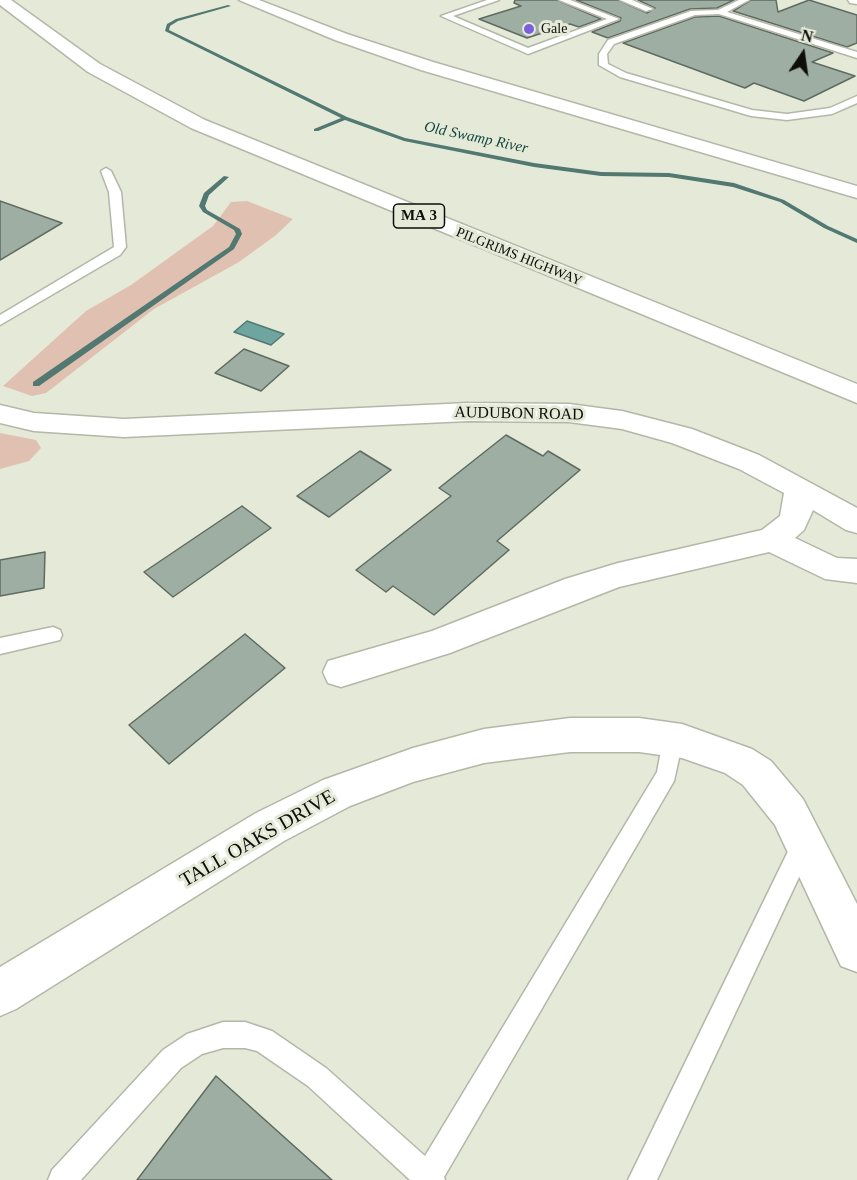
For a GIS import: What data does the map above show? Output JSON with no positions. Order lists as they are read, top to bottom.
{
  "streets": {
    "main road": [
      "MA 3",
      "PILGRIMS HIGHWAY",
      "AUDUBON ROAD",
      "TALL OAKS DRIVE"
    ]
  },
  "water": ["Old Swamp River"],
  "places": ["Gale"],
  "north": "top"
}
